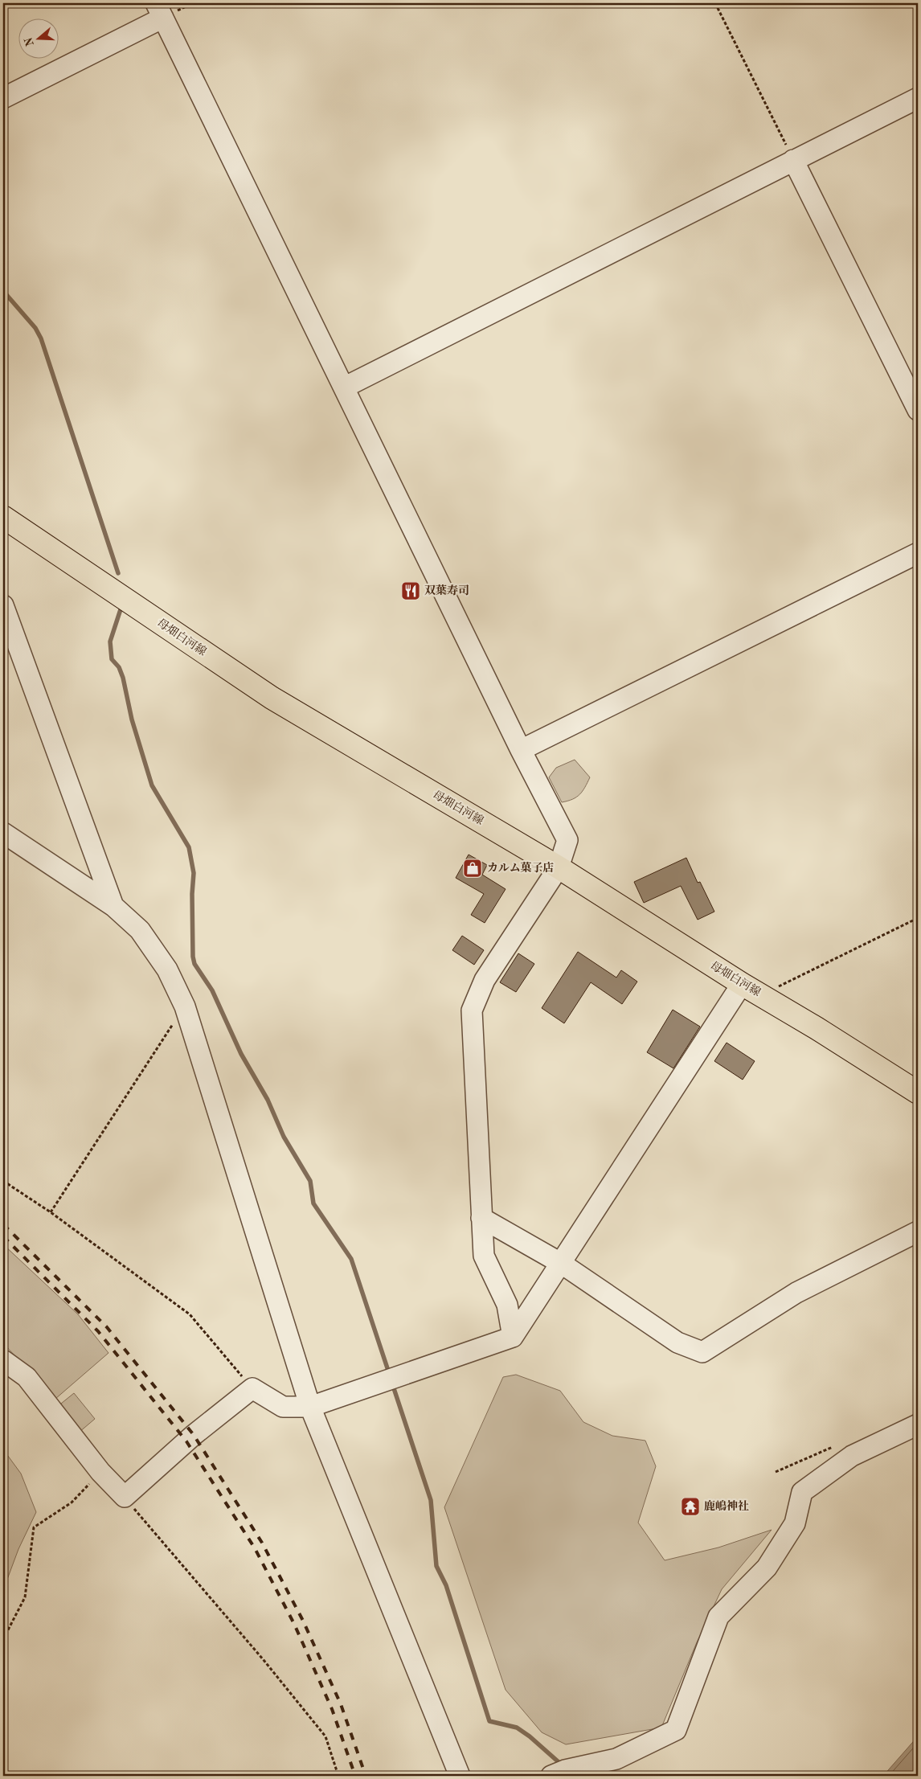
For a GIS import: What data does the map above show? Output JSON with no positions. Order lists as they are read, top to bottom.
{
  "streets": {
    "main road": ["母畑白河線"]
  },
  "places": {
    "restaurant": ["双葉寿司"],
    "shop": ["カルム菓子店"],
    "temple": ["鹿嶋神社"]
  },
  "north": "left"
}
